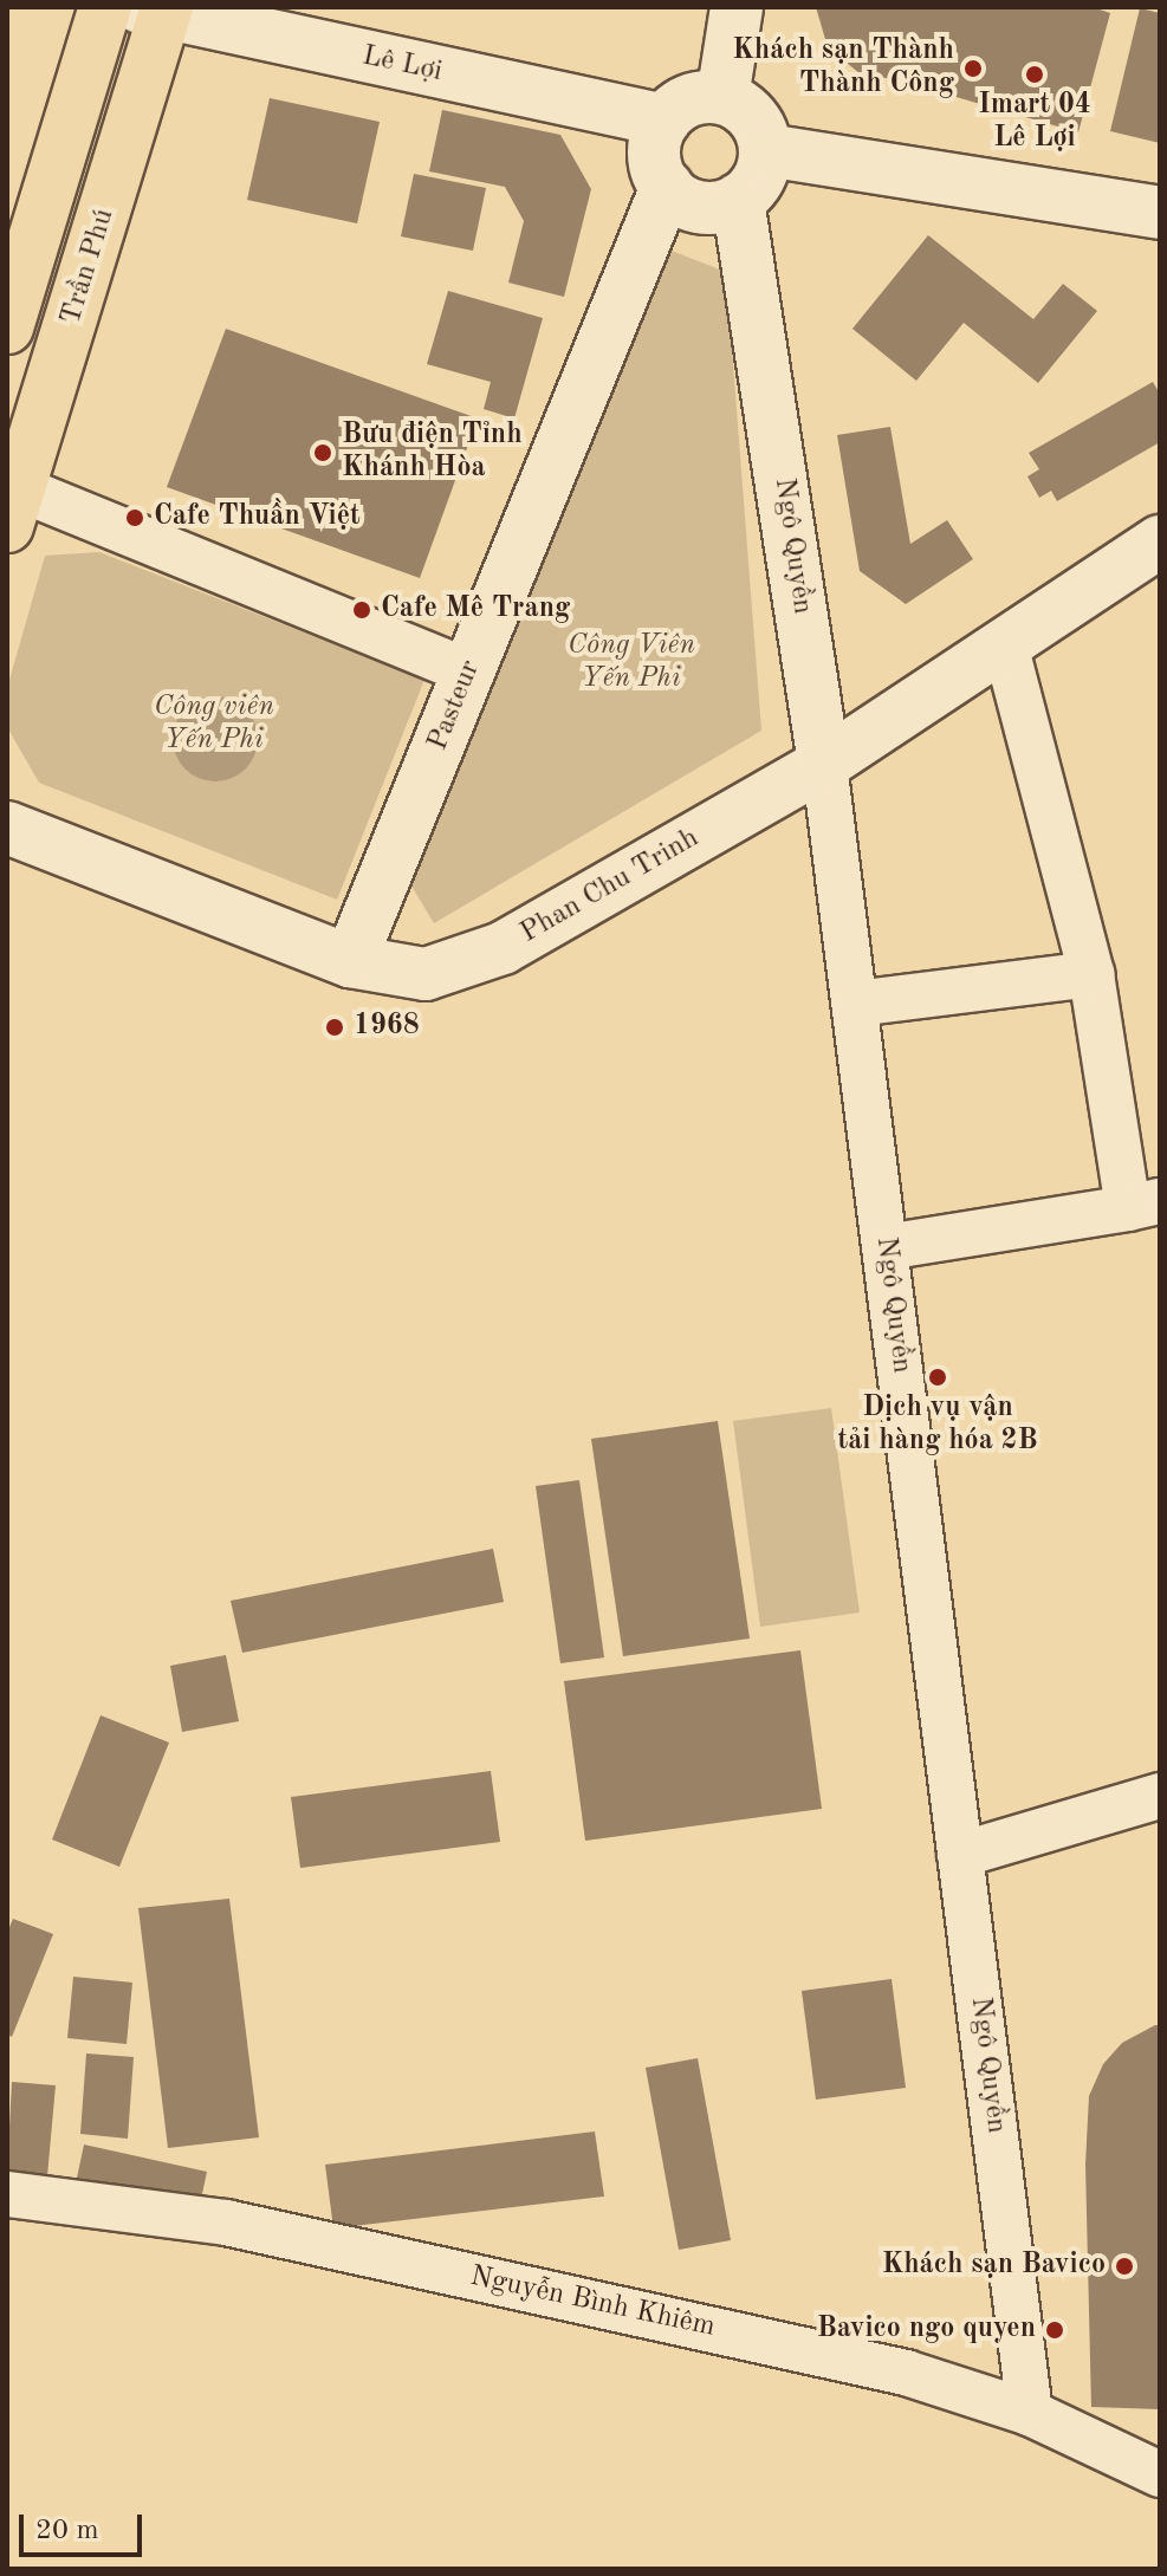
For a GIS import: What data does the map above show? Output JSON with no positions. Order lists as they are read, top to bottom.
{
  "streets": {
    "main road": ["Trần Phú"],
    "street": [
      "Lê Lợi",
      "Ngô Quyền",
      "Pasteur",
      "Phan Chu Trinh",
      "Nguyễn Bình Khiêm"
    ]
  },
  "crossings": [
    ["Lê Lợi", "Trần Phú"],
    ["Lê Lợi", "Ngô Quyền"],
    ["Lê Lợi", "Pasteur"],
    ["Ngô Quyền", "Pasteur"],
    ["Ngô Quyền", "Phan Chu Trinh"],
    ["Ngô Quyền", "Nguyễn Bình Khiêm"],
    ["Pasteur", "Phan Chu Trinh"]
  ],
  "parks": ["Công Viên Yến Phi", "Công viên Yến Phi"],
  "places": [
    "Khách sạn Thành Thành Công",
    "Imart 04 Lê Lợi",
    "Bưu điện Tỉnh Khánh Hòa",
    "Cafe Thuần Việt",
    "Cafe Mê Trang",
    "1968",
    "Dịch vụ vận tải hàng hóa 2B",
    "Khách sạn Bavico",
    "Bavico ngo quyen"
  ],
  "scale_bar": "20 m"
}
